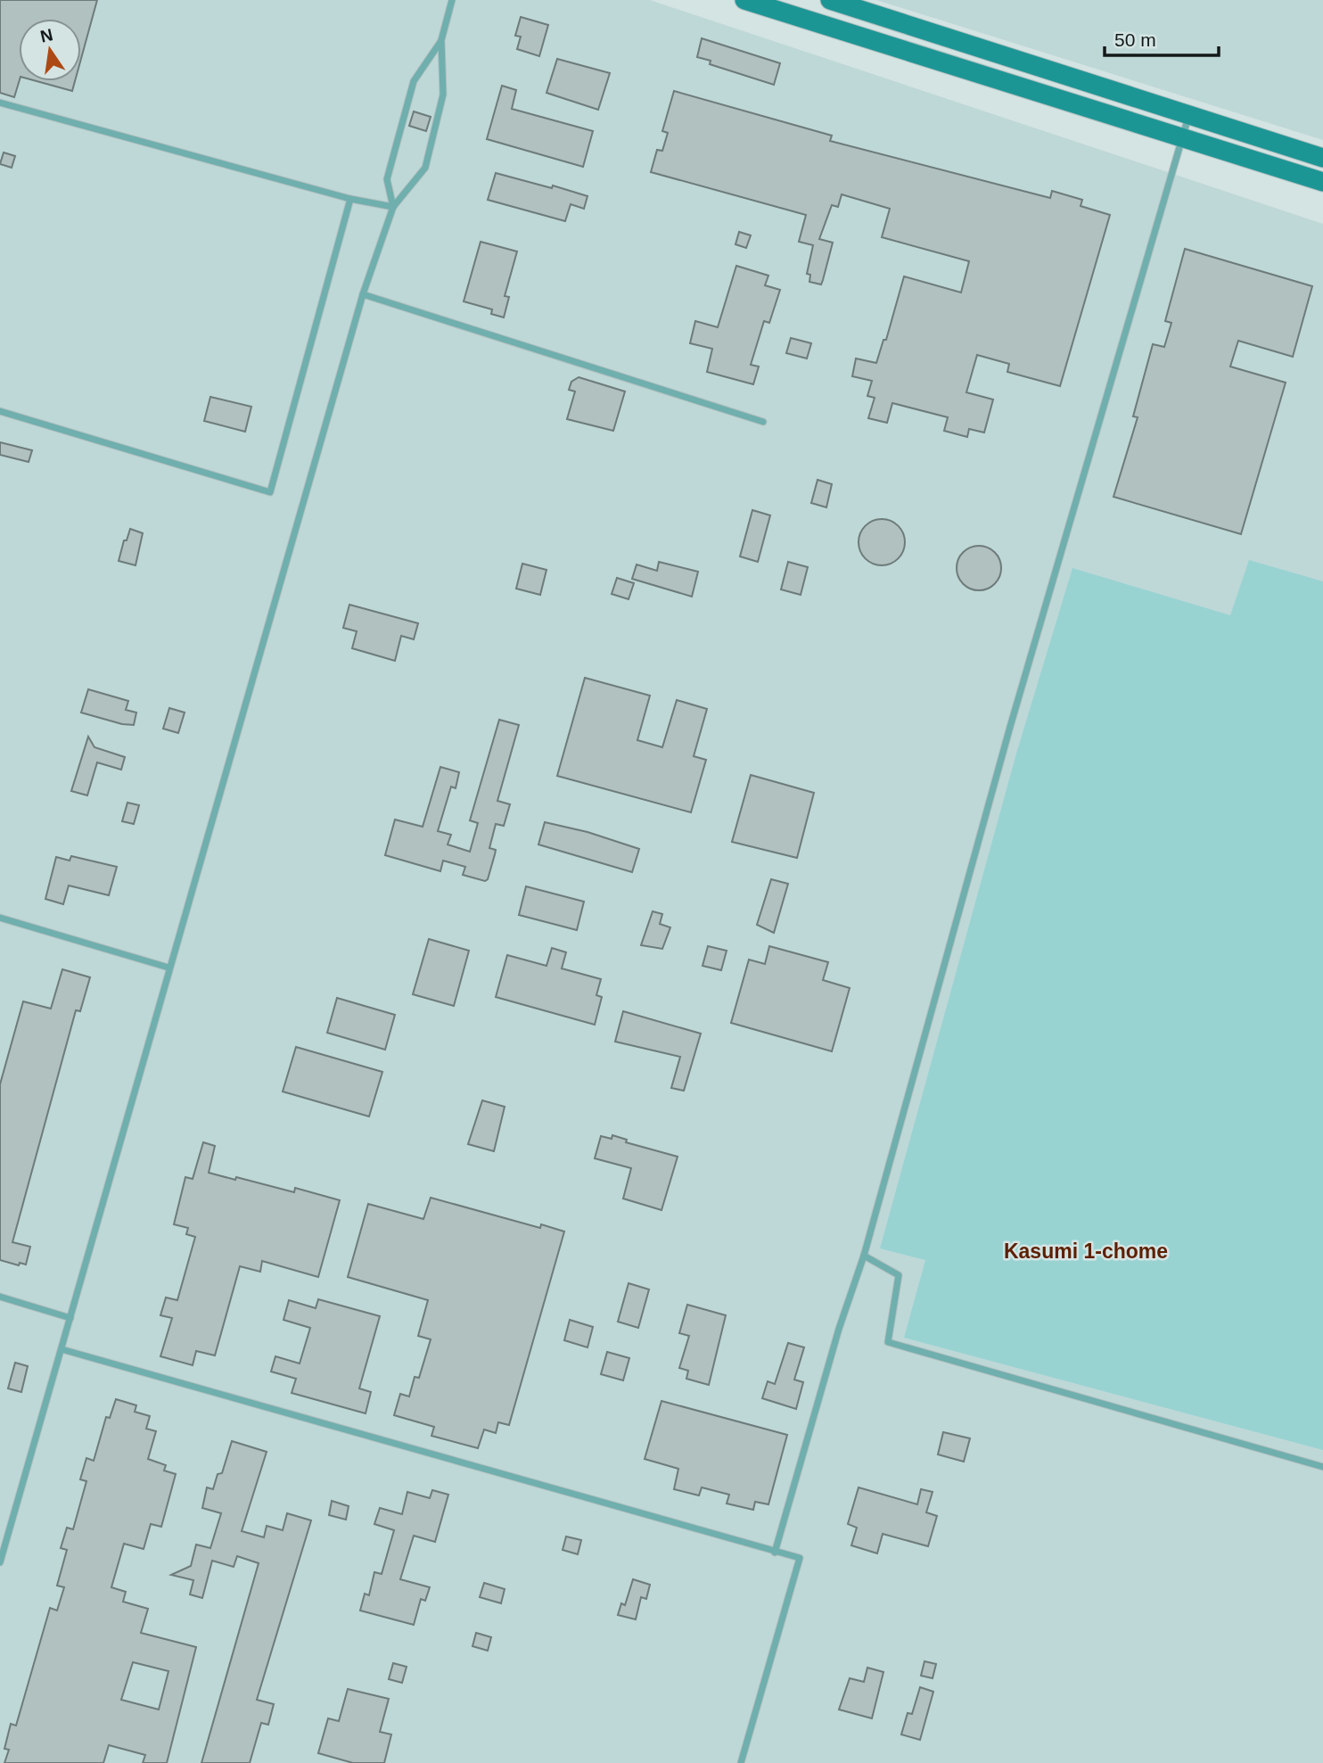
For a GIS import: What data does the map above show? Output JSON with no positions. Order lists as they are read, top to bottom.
{
  "districts": ["Kasumi 1-chome"],
  "scale_bar": "50 m",
  "north": "top"
}
